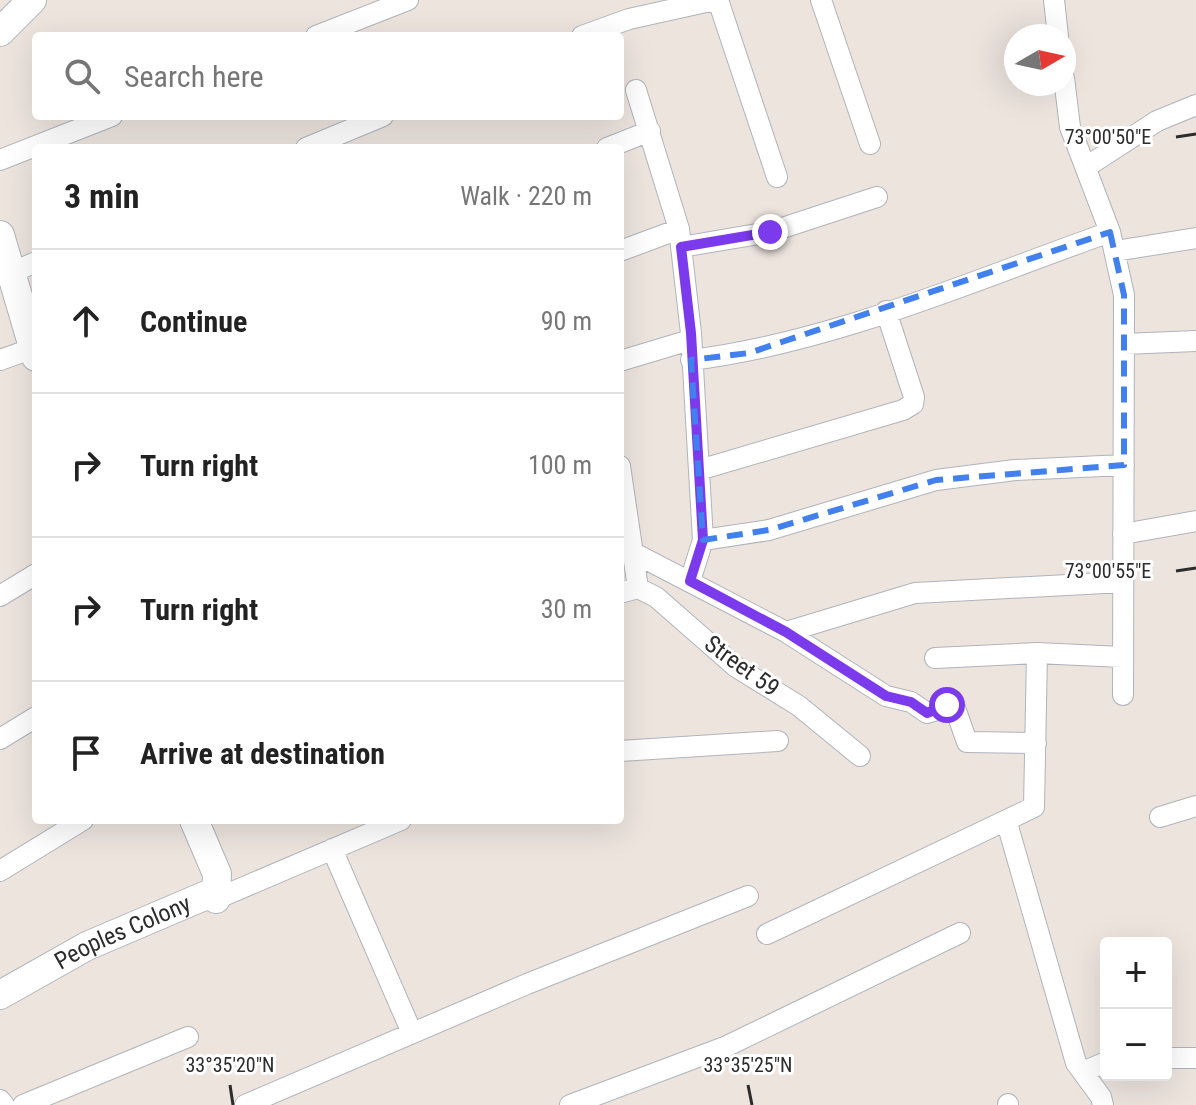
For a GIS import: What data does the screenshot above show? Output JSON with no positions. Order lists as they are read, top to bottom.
{
  "streets": {
    "street": ["Street 59", "Peoples Colony"]
  },
  "north": "right",
  "page": {
    "search": "Search here",
    "heading": ["3 min", "Walk · 220 m"],
    "list": [
      ["Continue", "90 m"],
      ["Turn right", "100 m"],
      ["Turn right", "30 m"],
      "Arrive at destination"
    ],
    "map_buttons": ["+", "−"]
  },
  "coordinates": [
    "73°00'50\"E",
    "73°00'55\"E",
    "33°35'20\"N",
    "33°35'25\"N"
  ]
}
